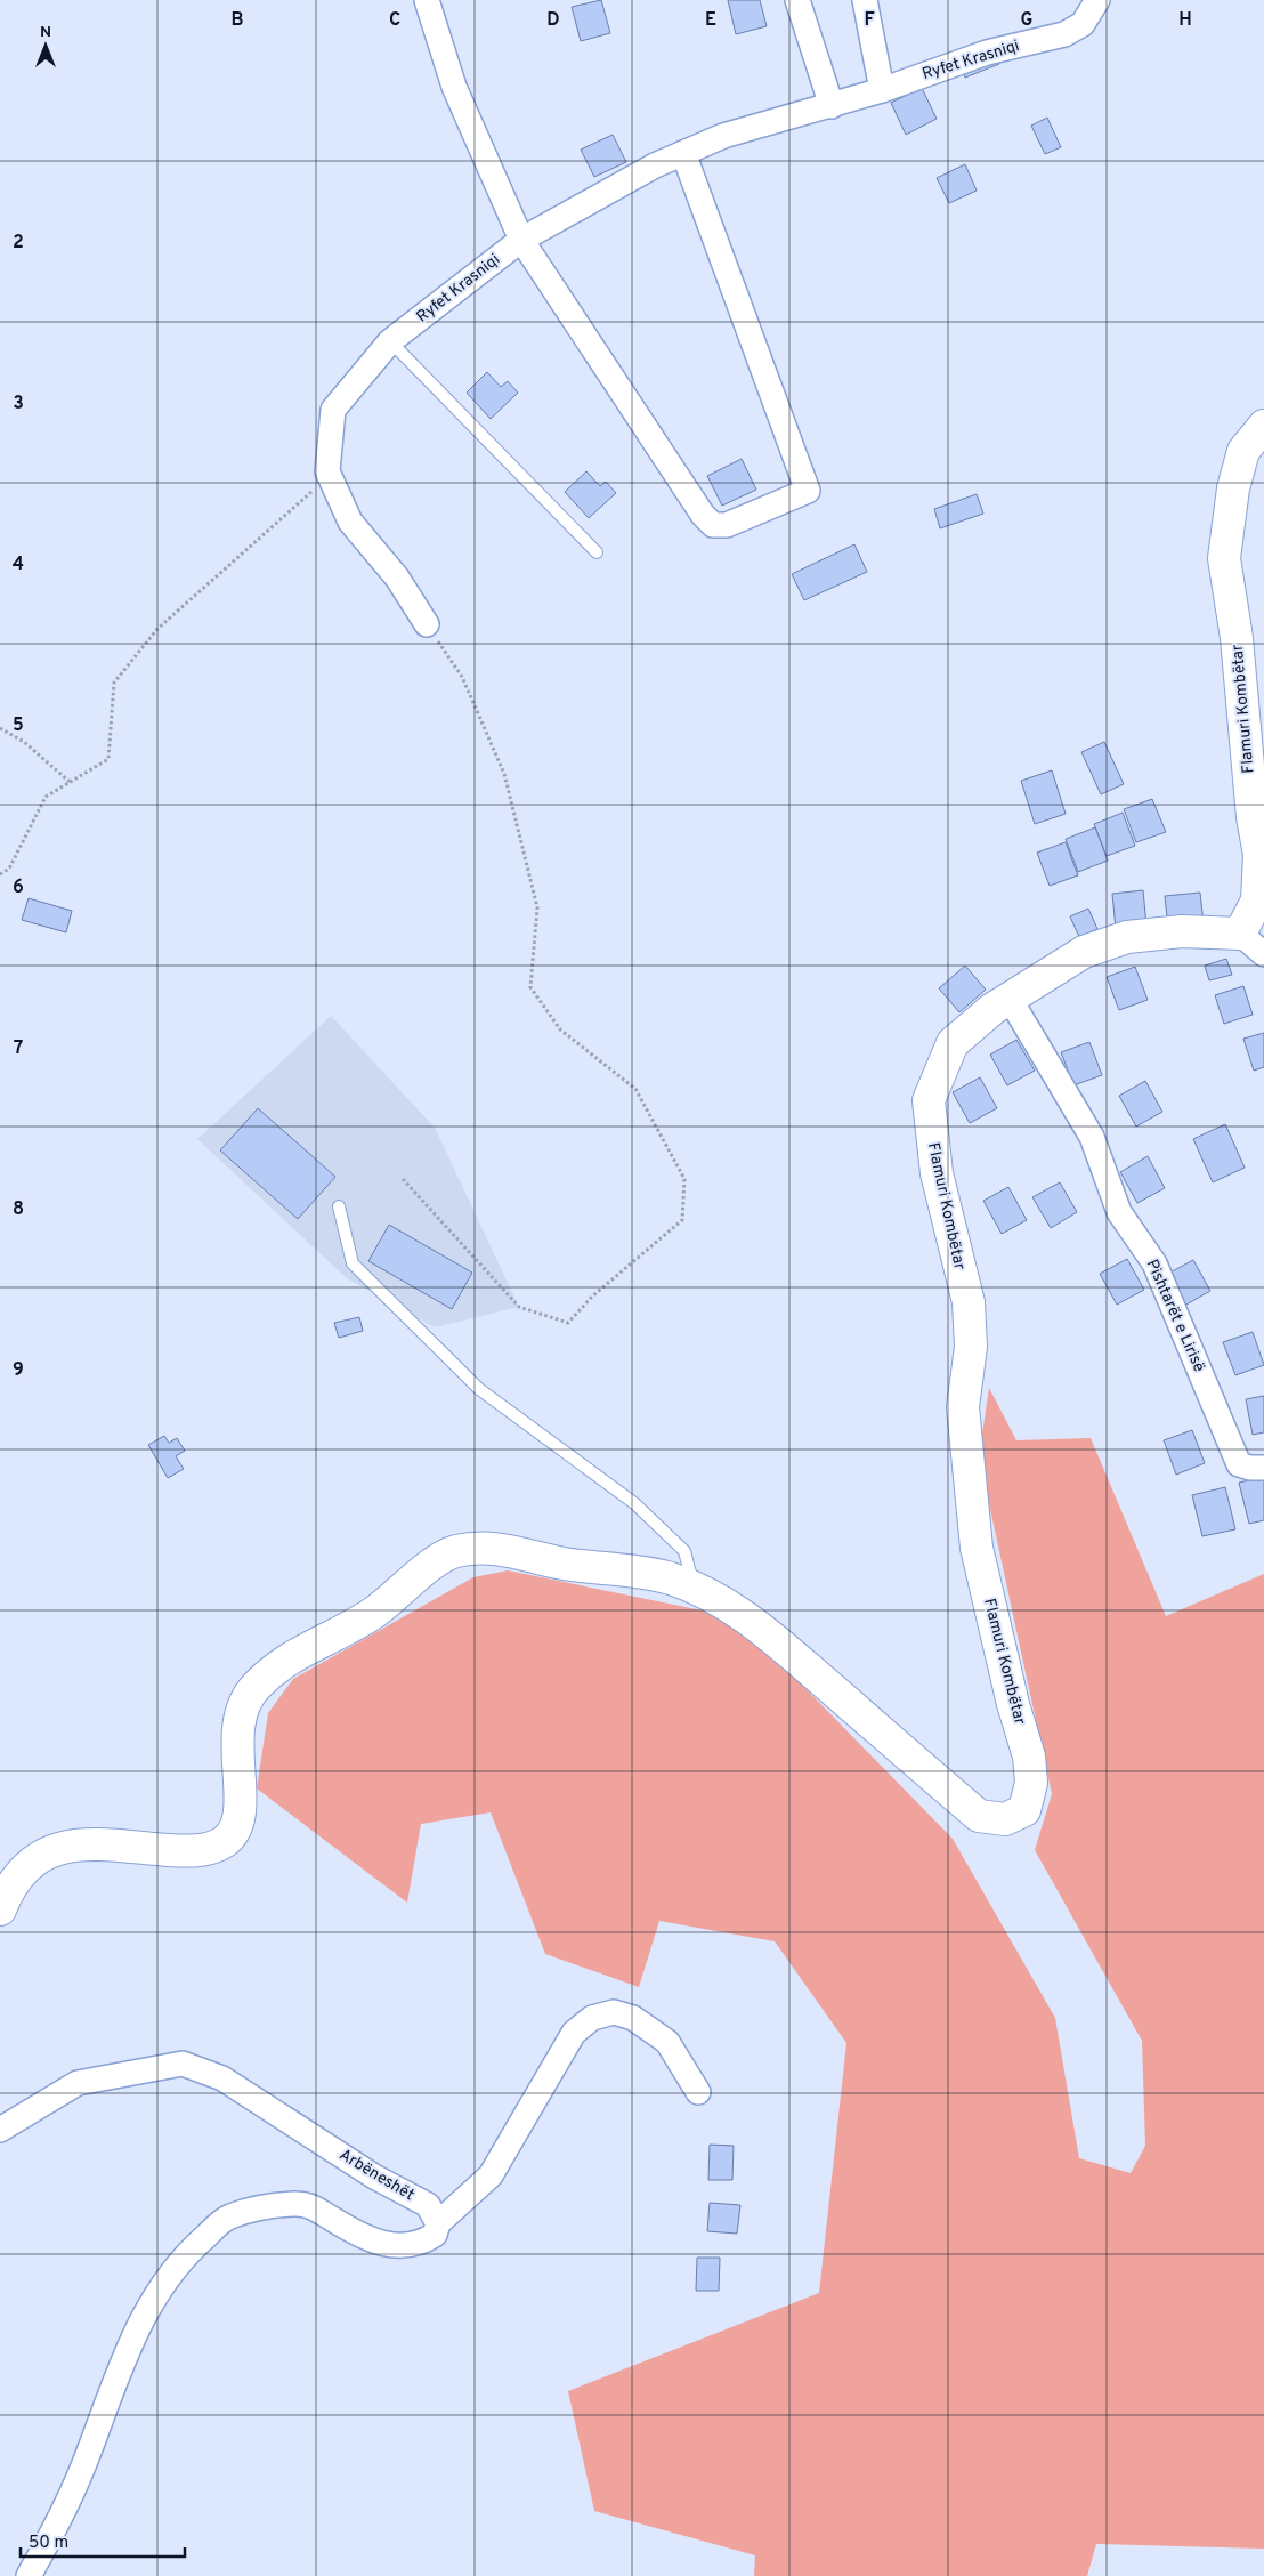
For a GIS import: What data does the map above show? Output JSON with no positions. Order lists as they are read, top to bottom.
{
  "streets": {
    "street": [
      "Ryfet Krasniqi",
      "Flamuri Kombëtar",
      "Pishtarët e Lirisë",
      "Arbëneshët"
    ]
  },
  "crossings": [
    ["Flamuri Kombëtar", "Pishtarët e Lirisë"]
  ],
  "scale_bar": "50 m",
  "north": "top",
  "grid": {
    "columns": [
      "B",
      "C",
      "D",
      "E",
      "F",
      "G",
      "H"
    ],
    "rows": [
      "2",
      "3",
      "4",
      "5",
      "6",
      "7",
      "8",
      "9"
    ]
  }
}
